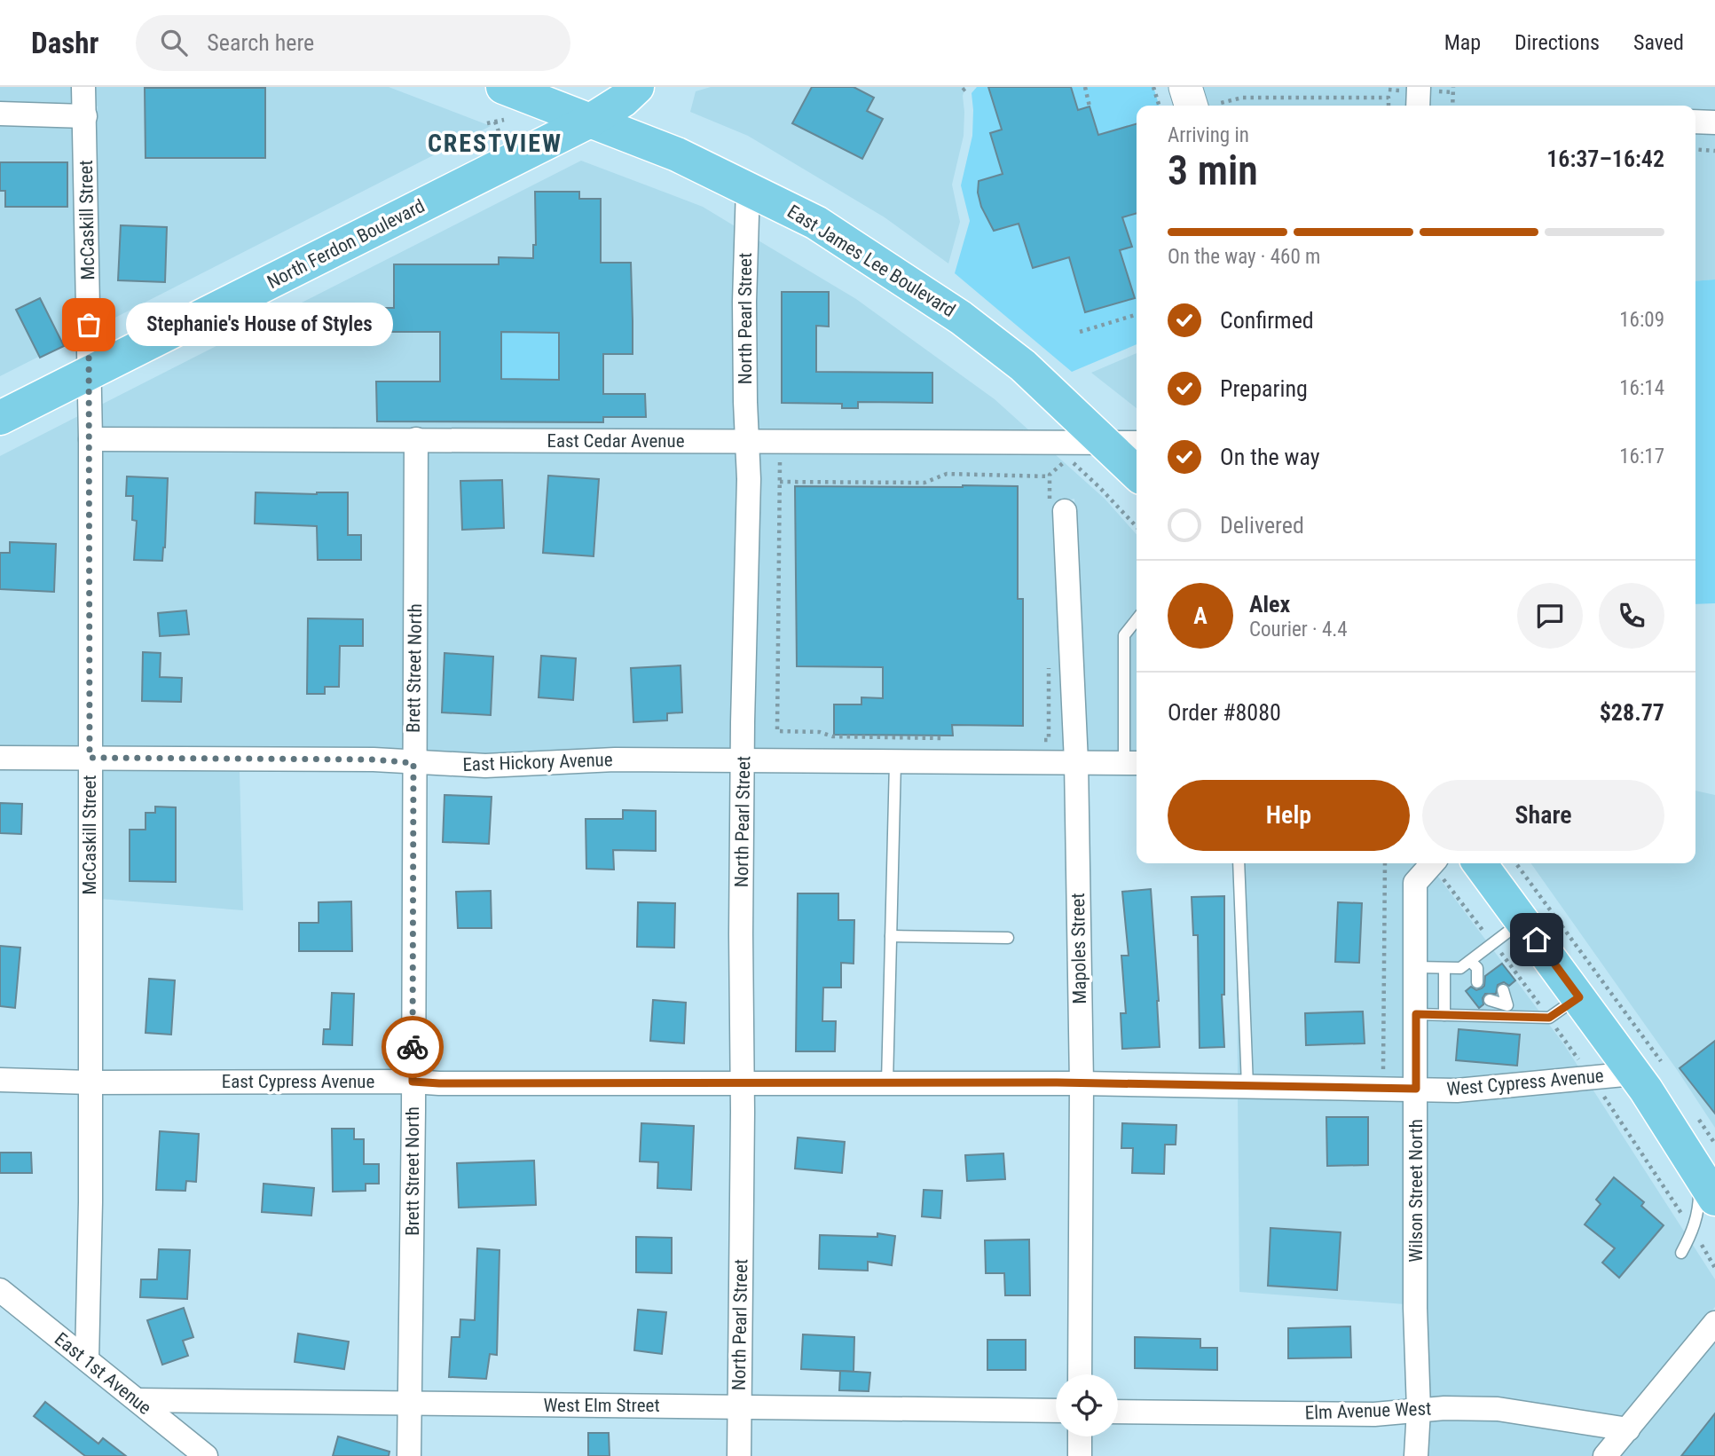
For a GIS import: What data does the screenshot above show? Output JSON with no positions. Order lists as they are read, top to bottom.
{
  "streets": {
    "main road": ["North Ferdon Boulevard", "East James Lee Boulevard"],
    "street": [
      "McCaskill Street",
      "North Pearl Street",
      "East Cedar Avenue",
      "Brett Street North",
      "East Hickory Avenue",
      "Mapoles Street",
      "East Cypress Avenue",
      "West Cypress Avenue",
      "Wilson Street North",
      "East 1st Avenue",
      "West Elm Street",
      "Elm Avenue West"
    ]
  },
  "crossings": [
    ["McCaskill Street", "North Ferdon Boulevard"],
    ["McCaskill Street", "East Cedar Avenue"],
    ["McCaskill Street", "East Hickory Avenue"],
    ["McCaskill Street", "East Cypress Avenue"],
    ["McCaskill Street", "East 1st Avenue"],
    ["North Ferdon Boulevard", "East James Lee Boulevard"],
    ["East James Lee Boulevard", "North Pearl Street"],
    ["East James Lee Boulevard", "East Cedar Avenue"],
    ["North Pearl Street", "East Cedar Avenue"],
    ["North Pearl Street", "East Hickory Avenue"],
    ["North Pearl Street", "East Cypress Avenue"],
    ["North Pearl Street", "West Elm Street"],
    ["East Cedar Avenue", "Brett Street North"],
    ["Brett Street North", "East Hickory Avenue"],
    ["Brett Street North", "East Cypress Avenue"],
    ["Brett Street North", "West Elm Street"],
    ["East Hickory Avenue", "Mapoles Street"],
    ["Mapoles Street", "East Cypress Avenue"],
    ["Mapoles Street", "West Cypress Avenue"],
    ["East Cypress Avenue", "West Cypress Avenue"],
    ["West Cypress Avenue", "Wilson Street North"],
    ["Wilson Street North", "Elm Avenue West"],
    ["East 1st Avenue", "West Elm Street"]
  ],
  "districts": ["CRESTVIEW"],
  "places": ["Stephanie's House of Styles"],
  "page": {
    "header": "Dashr",
    "search": "Search here",
    "nav": ["Map", "Directions", "Saved"],
    "heading": ["3 min", "Arriving in", "16:37–16:42"],
    "panel": [
      "Alex",
      "Courier · 4.4",
      "Order #8080",
      "$28.77"
    ],
    "bar": "On the way · 460 m",
    "list": [
      ["Confirmed", "16:09"],
      ["Preparing", "16:14"],
      ["On the way", "16:17"],
      "Delivered"
    ],
    "bubble": "Stephanie's House of Styles",
    "round": "A",
    "buttons": ["Help", "Share"]
  }
}
